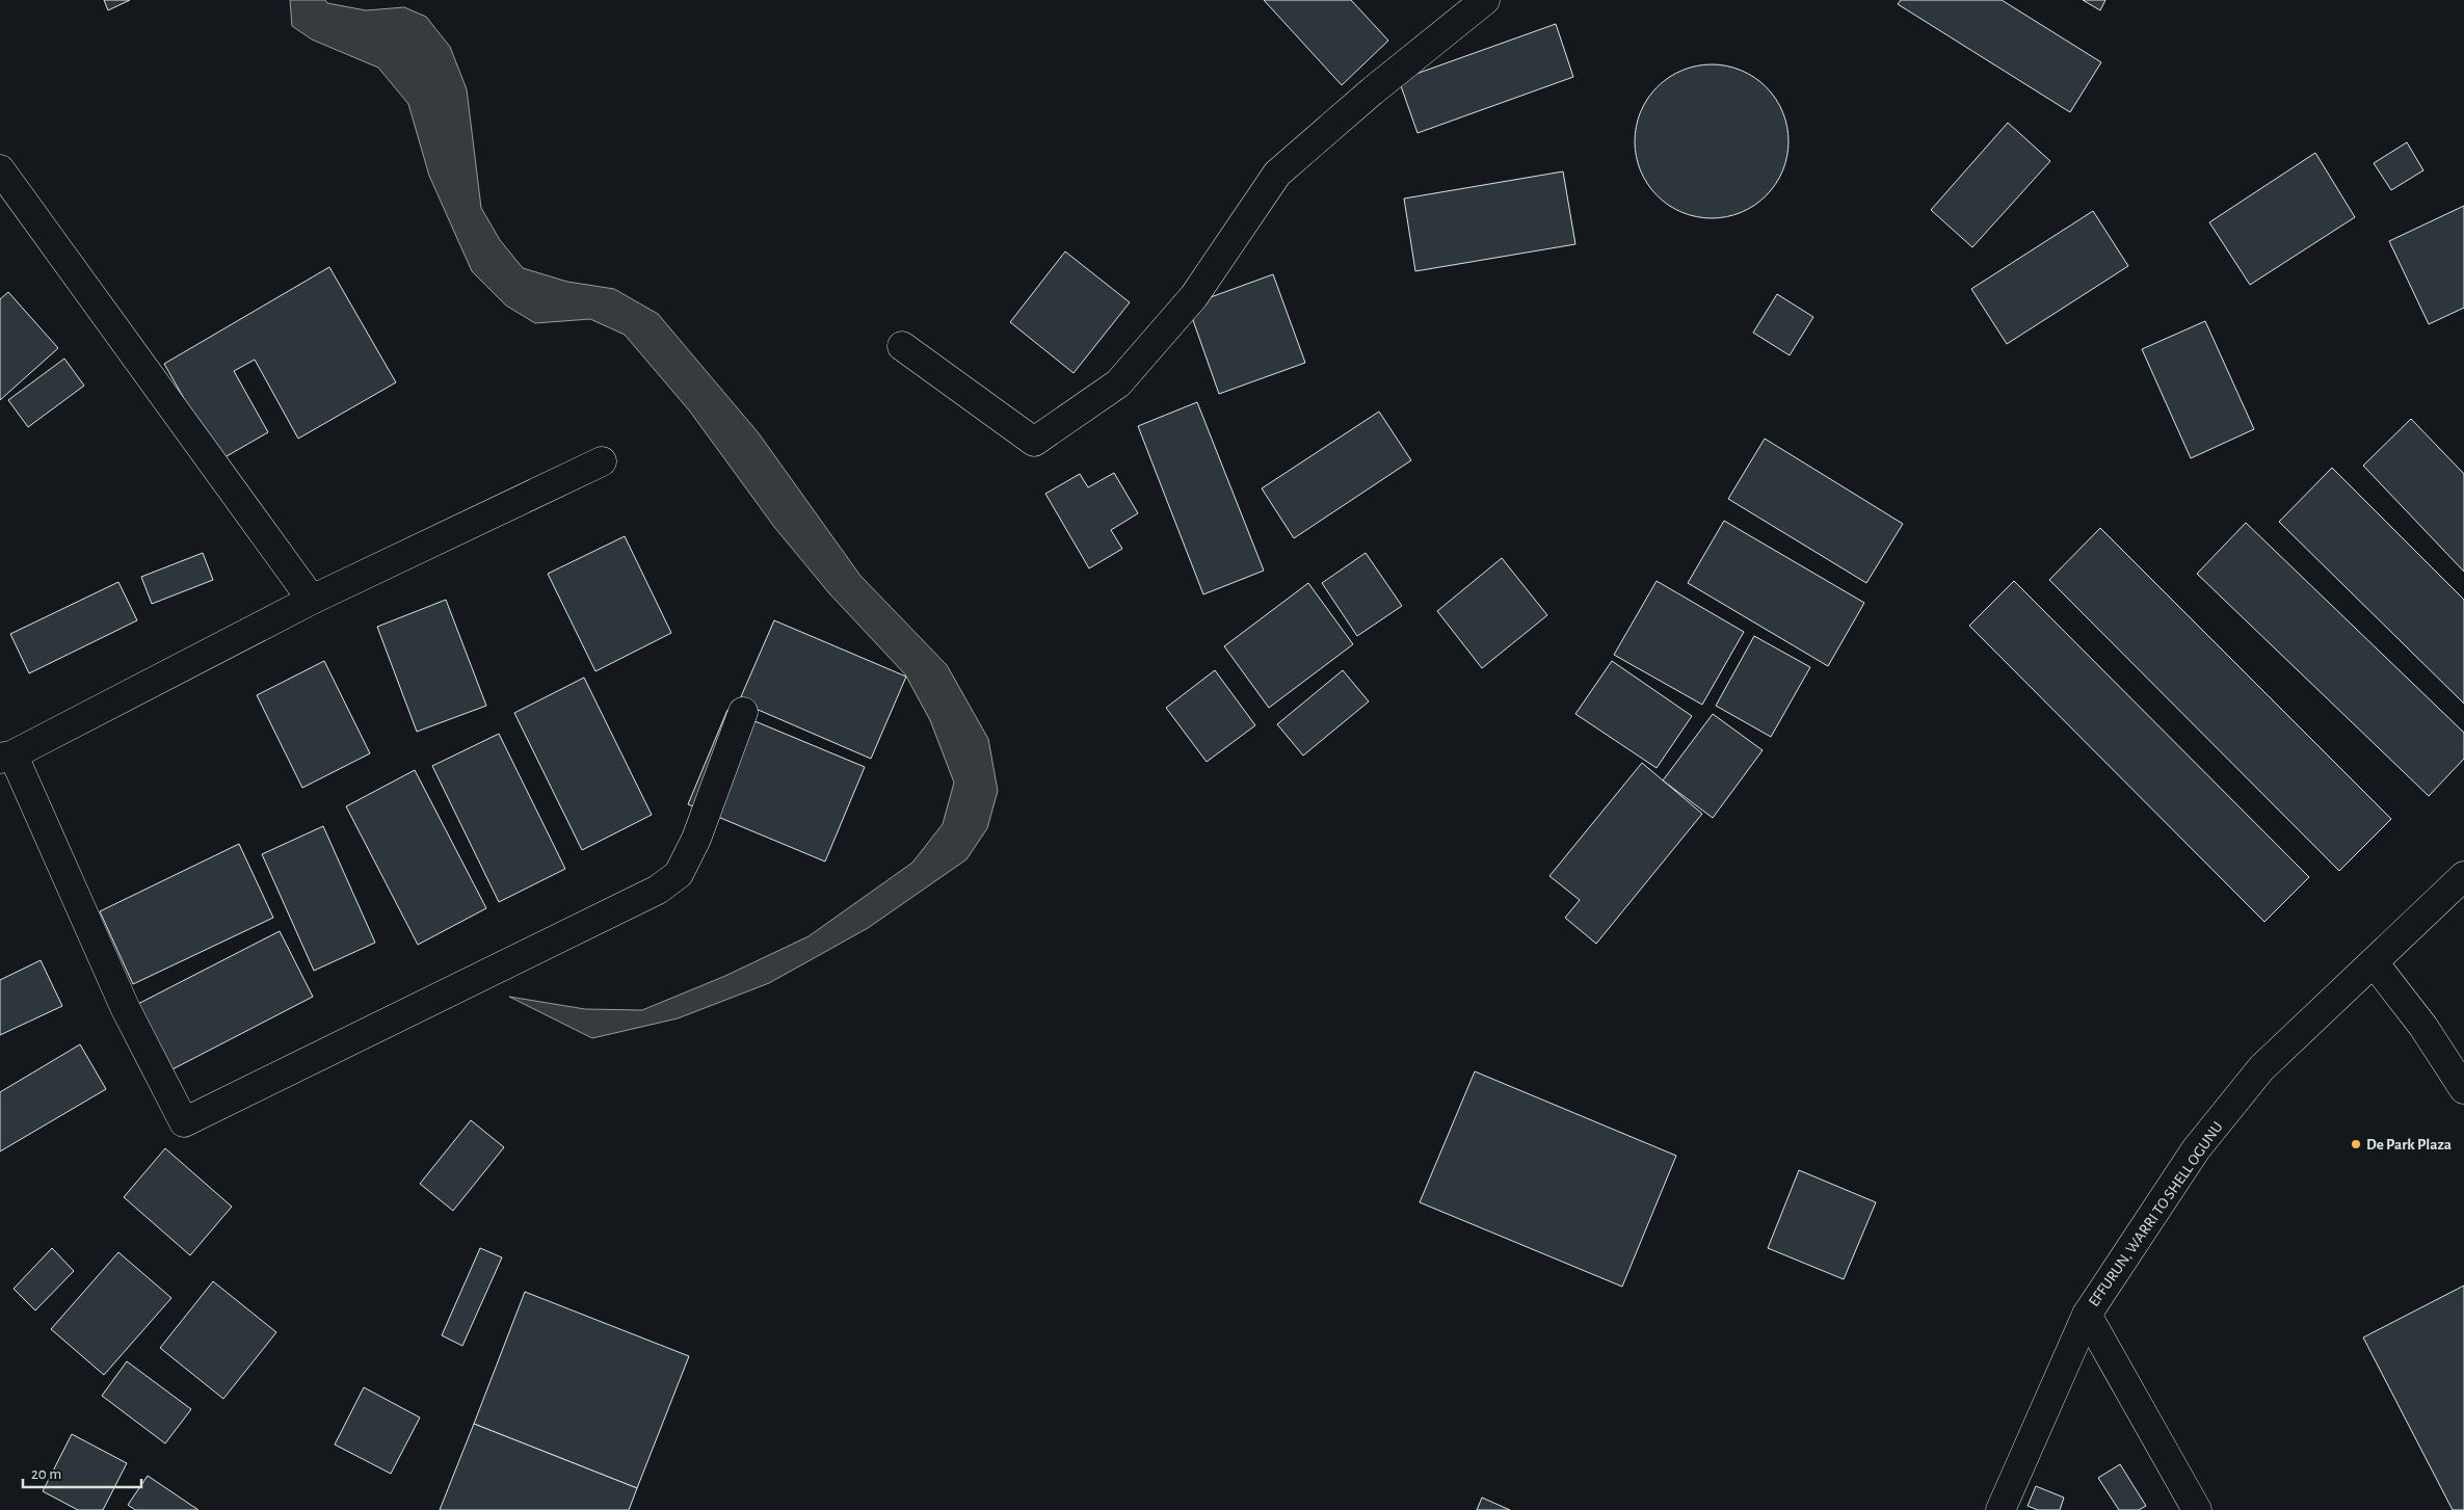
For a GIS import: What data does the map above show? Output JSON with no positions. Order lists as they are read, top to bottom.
{
  "streets": {
    "street": ["EFFURUN, WARRI TO SHELL OGUNU"]
  },
  "places": ["De Park Plaza"],
  "scale_bar": "20 m"
}
